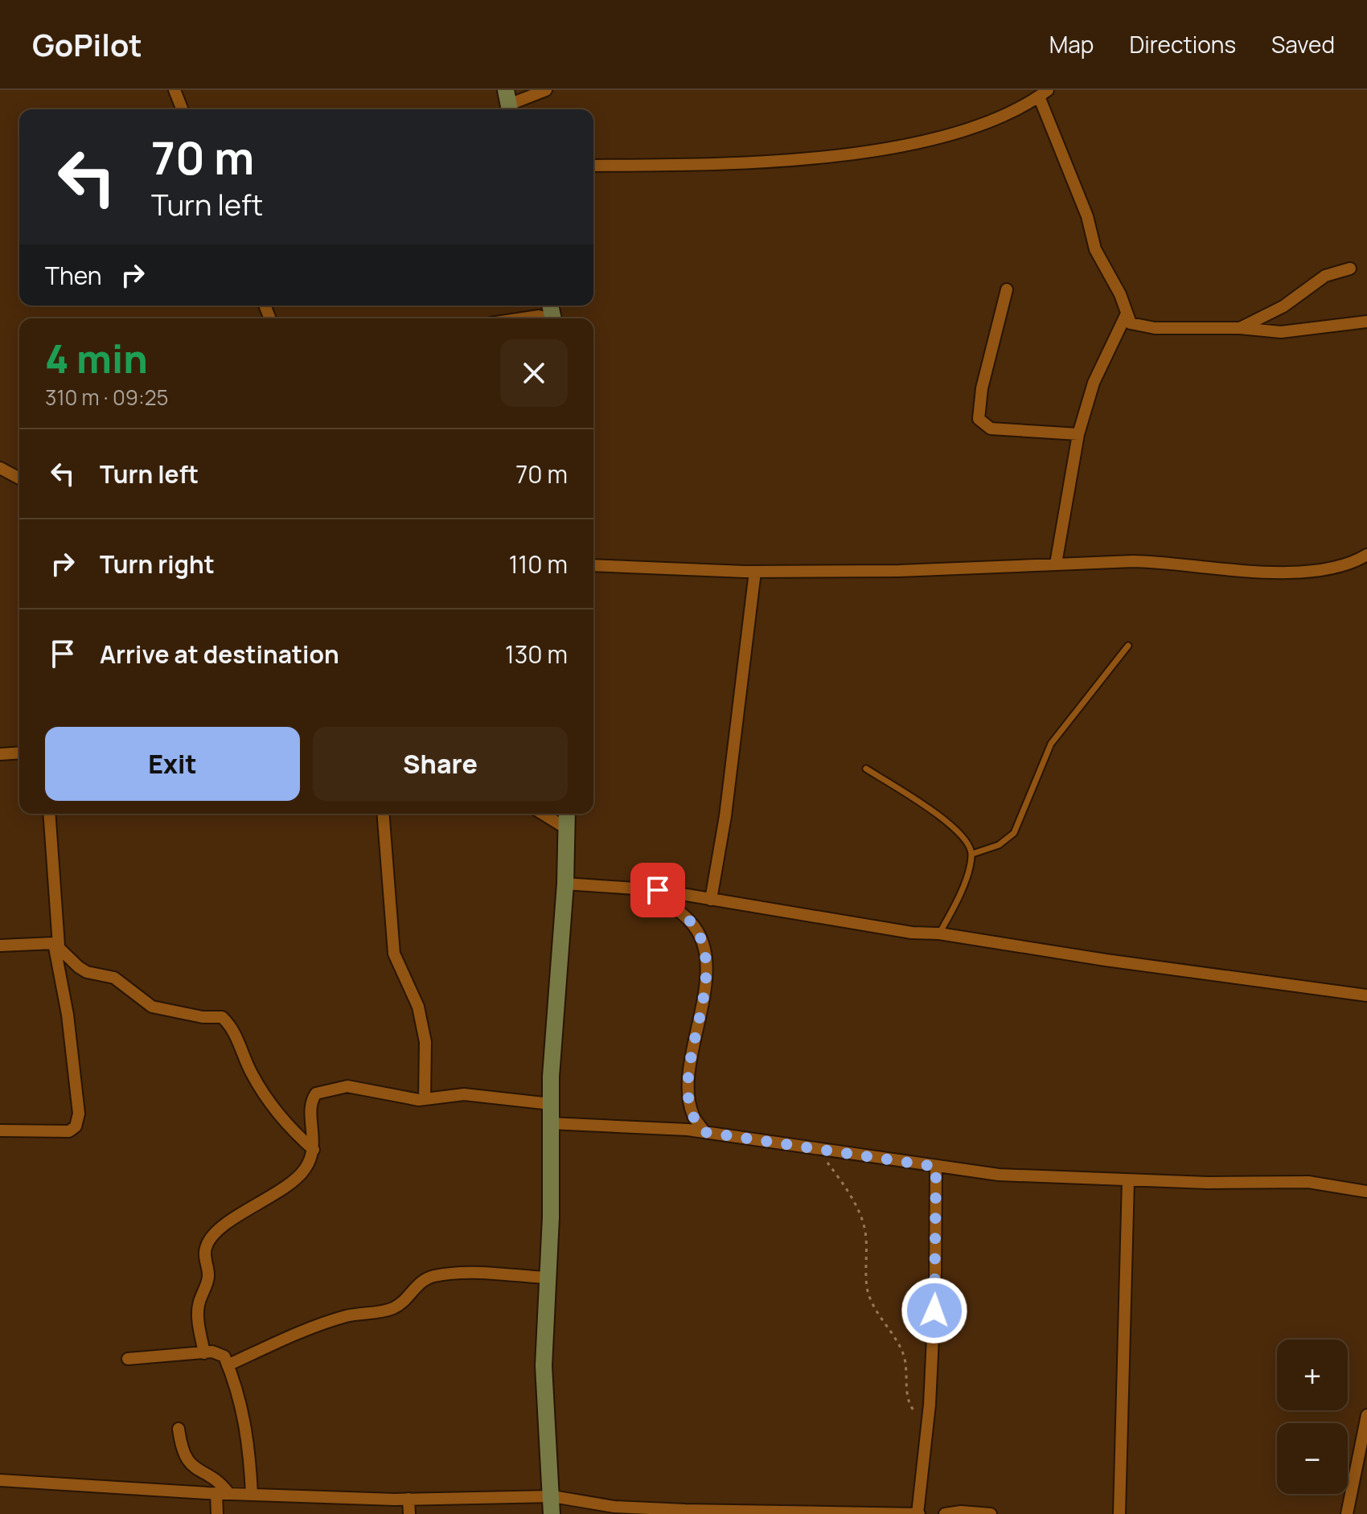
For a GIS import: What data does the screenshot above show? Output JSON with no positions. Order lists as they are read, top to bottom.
{
  "page": {
    "header": "GoPilot",
    "nav": ["Map", "Directions", "Saved"],
    "turn": ["70 m", "Turn left"],
    "then": "Then",
    "heading": ["4 min", "310 m · 09:25"],
    "list": [
      {
        "name": "Turn left",
        "value": "70 m"
      },
      {
        "name": "Turn right",
        "value": "110 m"
      },
      {
        "name": "Arrive at destination",
        "value": "130 m"
      }
    ],
    "buttons": ["Exit", "Share"],
    "map_buttons": ["+", "−"]
  }
}
